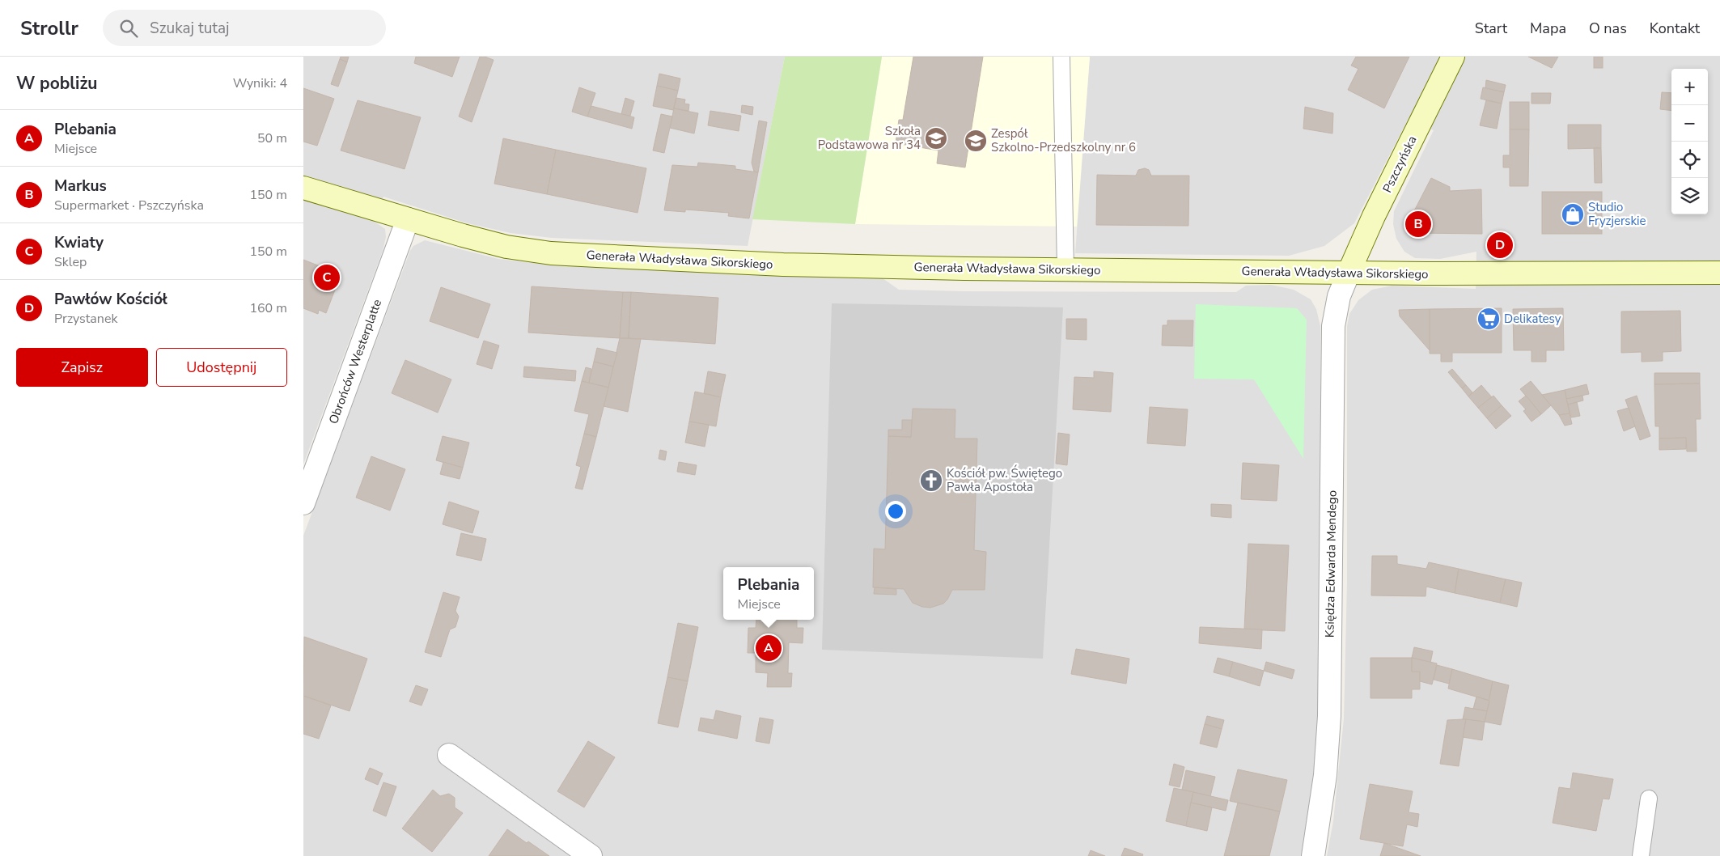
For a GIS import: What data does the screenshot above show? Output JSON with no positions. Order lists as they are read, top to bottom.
{
  "streets": {
    "street": [
      "Pszczyńska",
      "Generała Władysława Sikorskiego",
      "Obrońców Westerplatte",
      "Księdza Edwarda Mendego"
    ]
  },
  "crossings": [
    ["Pszczyńska", "Generała Władysława Sikorskiego"],
    ["Pszczyńska", "Księdza Edwarda Mendego"],
    ["Generała Władysława Sikorskiego", "Obrońców Westerplatte"],
    ["Generała Władysława Sikorskiego", "Księdza Edwarda Mendego"]
  ],
  "places": {
    "school or university": ["Szkoła Podstawowa nr 34", "Zespół Szkolno-Przedszkolny nr 6"],
    "shop": ["Studio Fryzjerskie"],
    "supermarket": ["Delikatesy"],
    "church": ["Kościół pw. Świętego Pawła Apostoła"]
  },
  "page": {
    "header": "Strollr",
    "search": "Szukaj tutaj",
    "nav": [
      "Start",
      "Mapa",
      "O nas",
      "Kontakt"
    ],
    "heading": ["W pobliżu", "Wyniki: 4"],
    "map_buttons": ["+", "−"],
    "list": [
      {
        "mark": "A",
        "name": "Plebania",
        "note": "Miejsce",
        "value": "50 m"
      },
      {
        "mark": "B",
        "name": "Markus",
        "note": "Supermarket · Pszczyńska",
        "value": "150 m"
      },
      {
        "mark": "C",
        "name": "Kwiaty",
        "note": "Sklep",
        "value": "150 m"
      },
      {
        "mark": "D",
        "name": "Pawłów Kościół",
        "note": "Przystanek",
        "value": "160 m"
      }
    ],
    "pins": [
      "B",
      "D",
      "C",
      "A"
    ],
    "buttons": ["Zapisz", "Udostępnij"],
    "popup": ["Plebania", "Miejsce"]
  }
}
